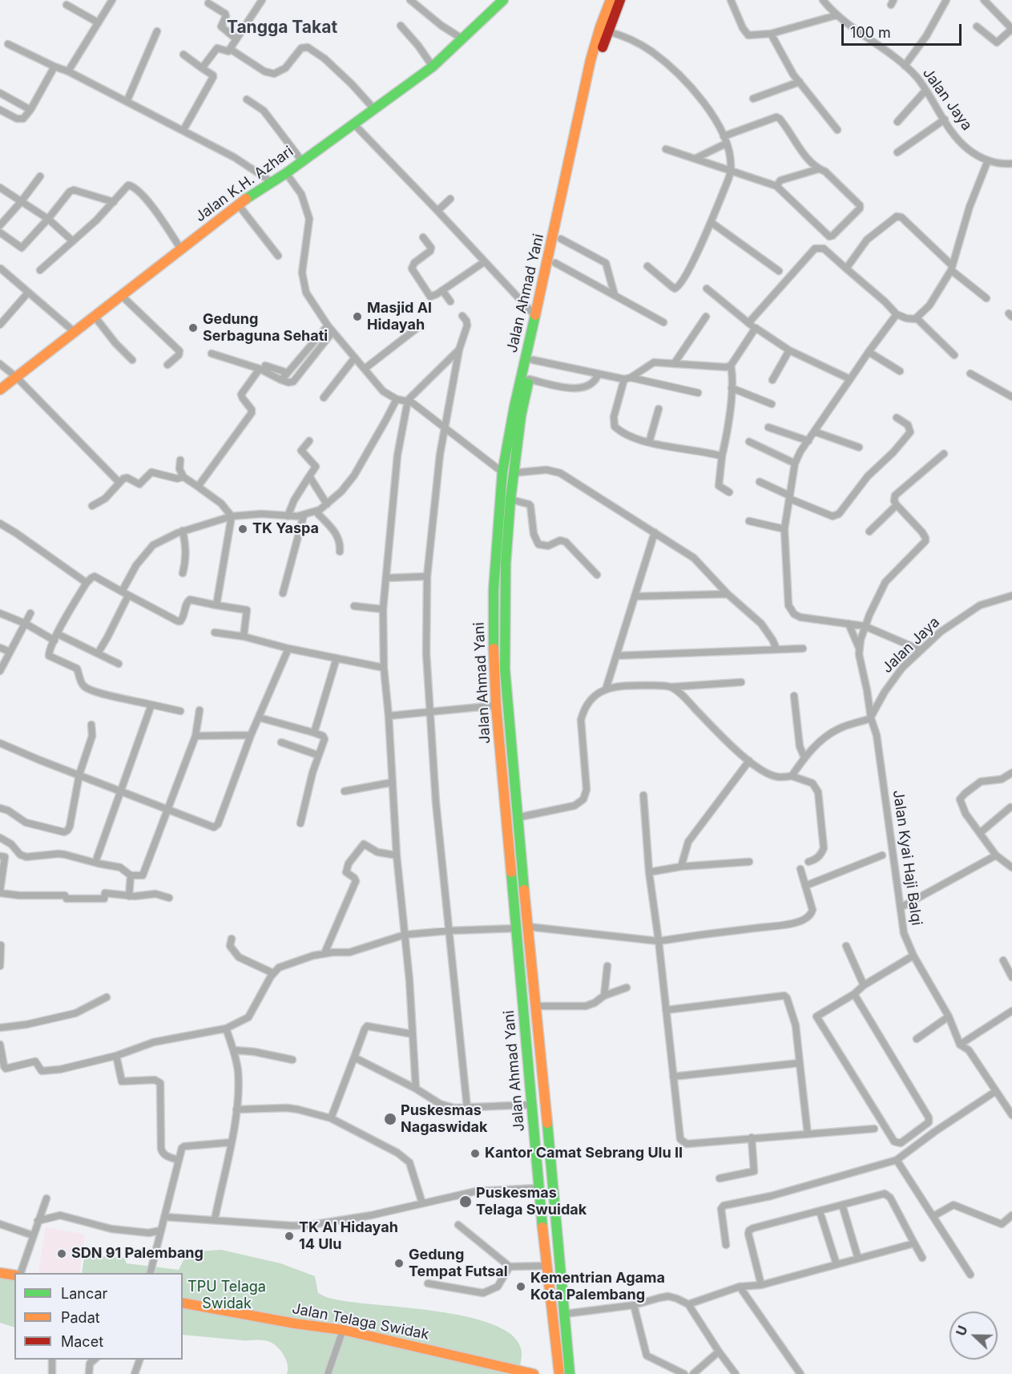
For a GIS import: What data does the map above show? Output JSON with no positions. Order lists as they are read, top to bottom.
{
  "streets": {
    "main road": ["Jalan K.H. Azhari", "Jalan Ahmad Yani", "Jalan Telaga Swidak"],
    "street": ["Jalan Jaya", "Jalan Kyai Haji Balqi"]
  },
  "crossings": [
    ["Jalan Jaya", "Jalan Kyai Haji Balqi"]
  ],
  "districts": ["Tangga Takat"],
  "parks": ["TPU Telaga Swidak"],
  "places": [
    "Masjid Al Hidayah",
    "Gedung Serbaguna Sehati",
    "TK Yaspa",
    "Puskesmas Nagaswidak",
    "Kantor Camat Sebrang Ulu II",
    "Puskesmas Telaga Swuidak",
    "TK Al Hidayah 14 Ulu",
    "SDN 91 Palembang",
    "Gedung Tempat Futsal",
    "Kementrian Agama Kota Palembang"
  ],
  "legend": ["Lancar", "Padat", "Macet"],
  "scale_bar": "100 m",
  "north": "left"
}
